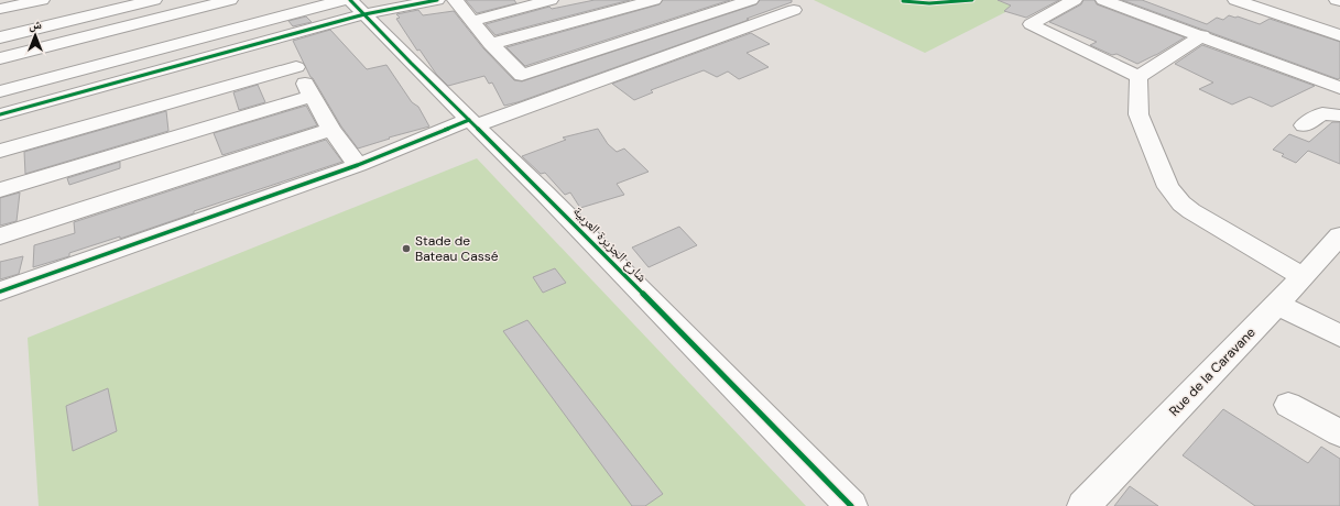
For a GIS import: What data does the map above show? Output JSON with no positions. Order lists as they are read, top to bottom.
{
  "streets": {
    "street": ["شارع الجزيرة العربية", "Rue de la Caravane"]
  },
  "places": ["Stade de Bateau Cassé"],
  "north": "top"
}
